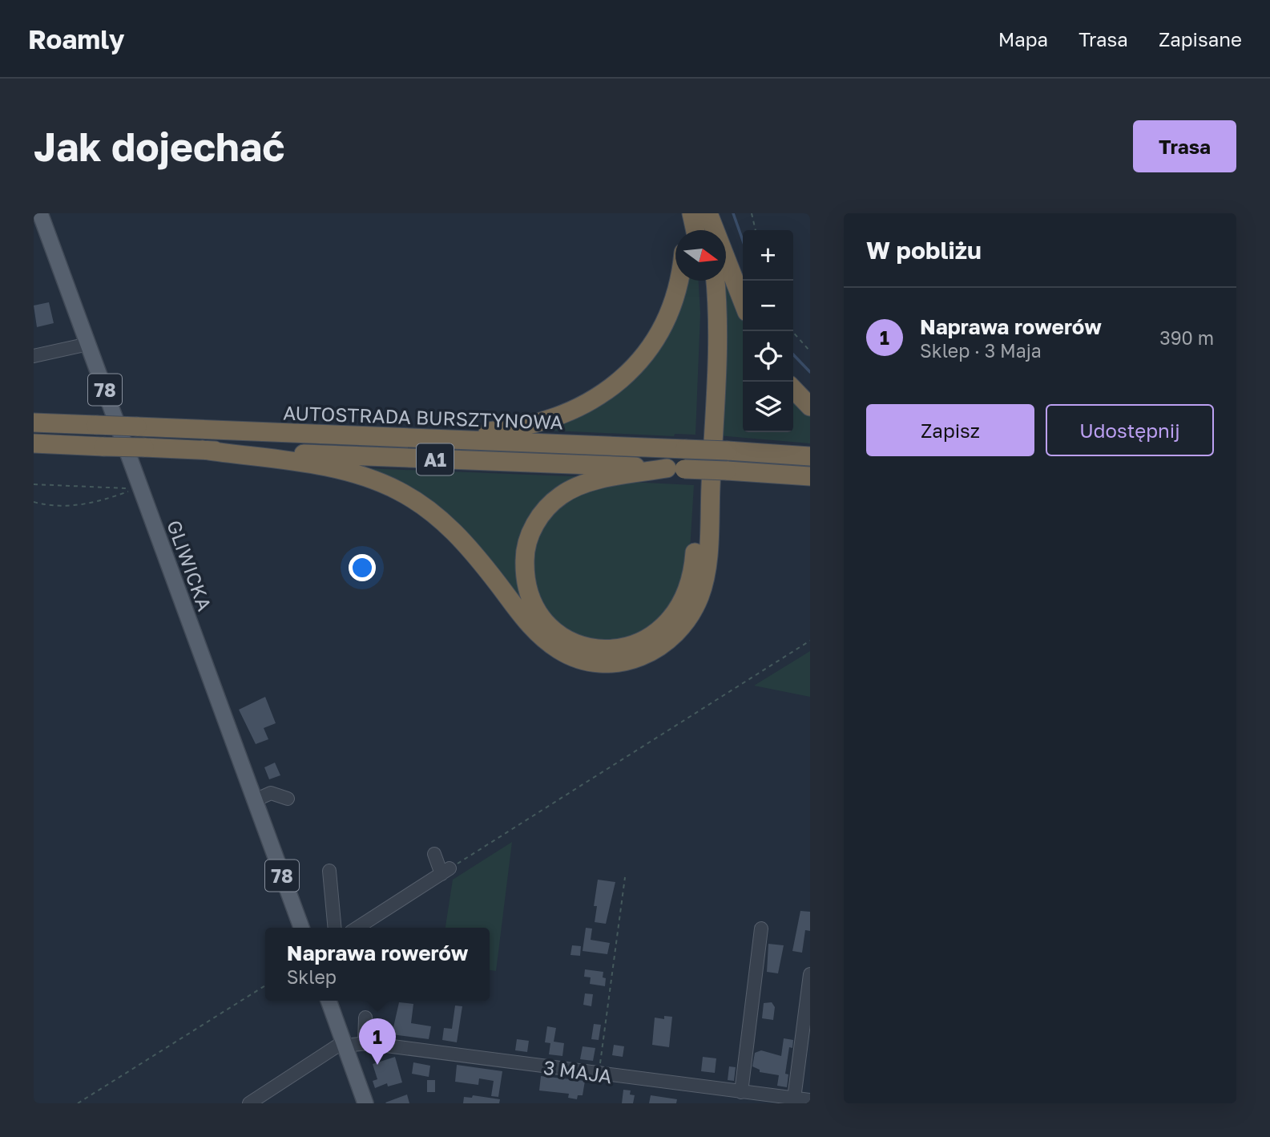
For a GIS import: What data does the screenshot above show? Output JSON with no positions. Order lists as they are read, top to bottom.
{
  "streets": {
    "highway": ["AUTOSTRADA BURSZTYNOWA", "A1"],
    "main road": ["78", "GLIWICKA"],
    "street": ["3 MAJA"]
  },
  "north": "right",
  "page": {
    "header": "Roamly",
    "nav": ["Mapa", "Trasa", "Zapisane"],
    "buttons": [
      "Trasa",
      ["Zapisz", "Udostępnij"]
    ],
    "title": "Jak dojechać",
    "heading": "W pobliżu",
    "map_buttons": ["+", "−"],
    "list": [
      {
        "mark": "1",
        "name": "Naprawa rowerów",
        "note": "Sklep · 3 Maja",
        "value": "390 m"
      }
    ],
    "popup": ["Naprawa rowerów", "Sklep"],
    "pins": "1"
  }
}
